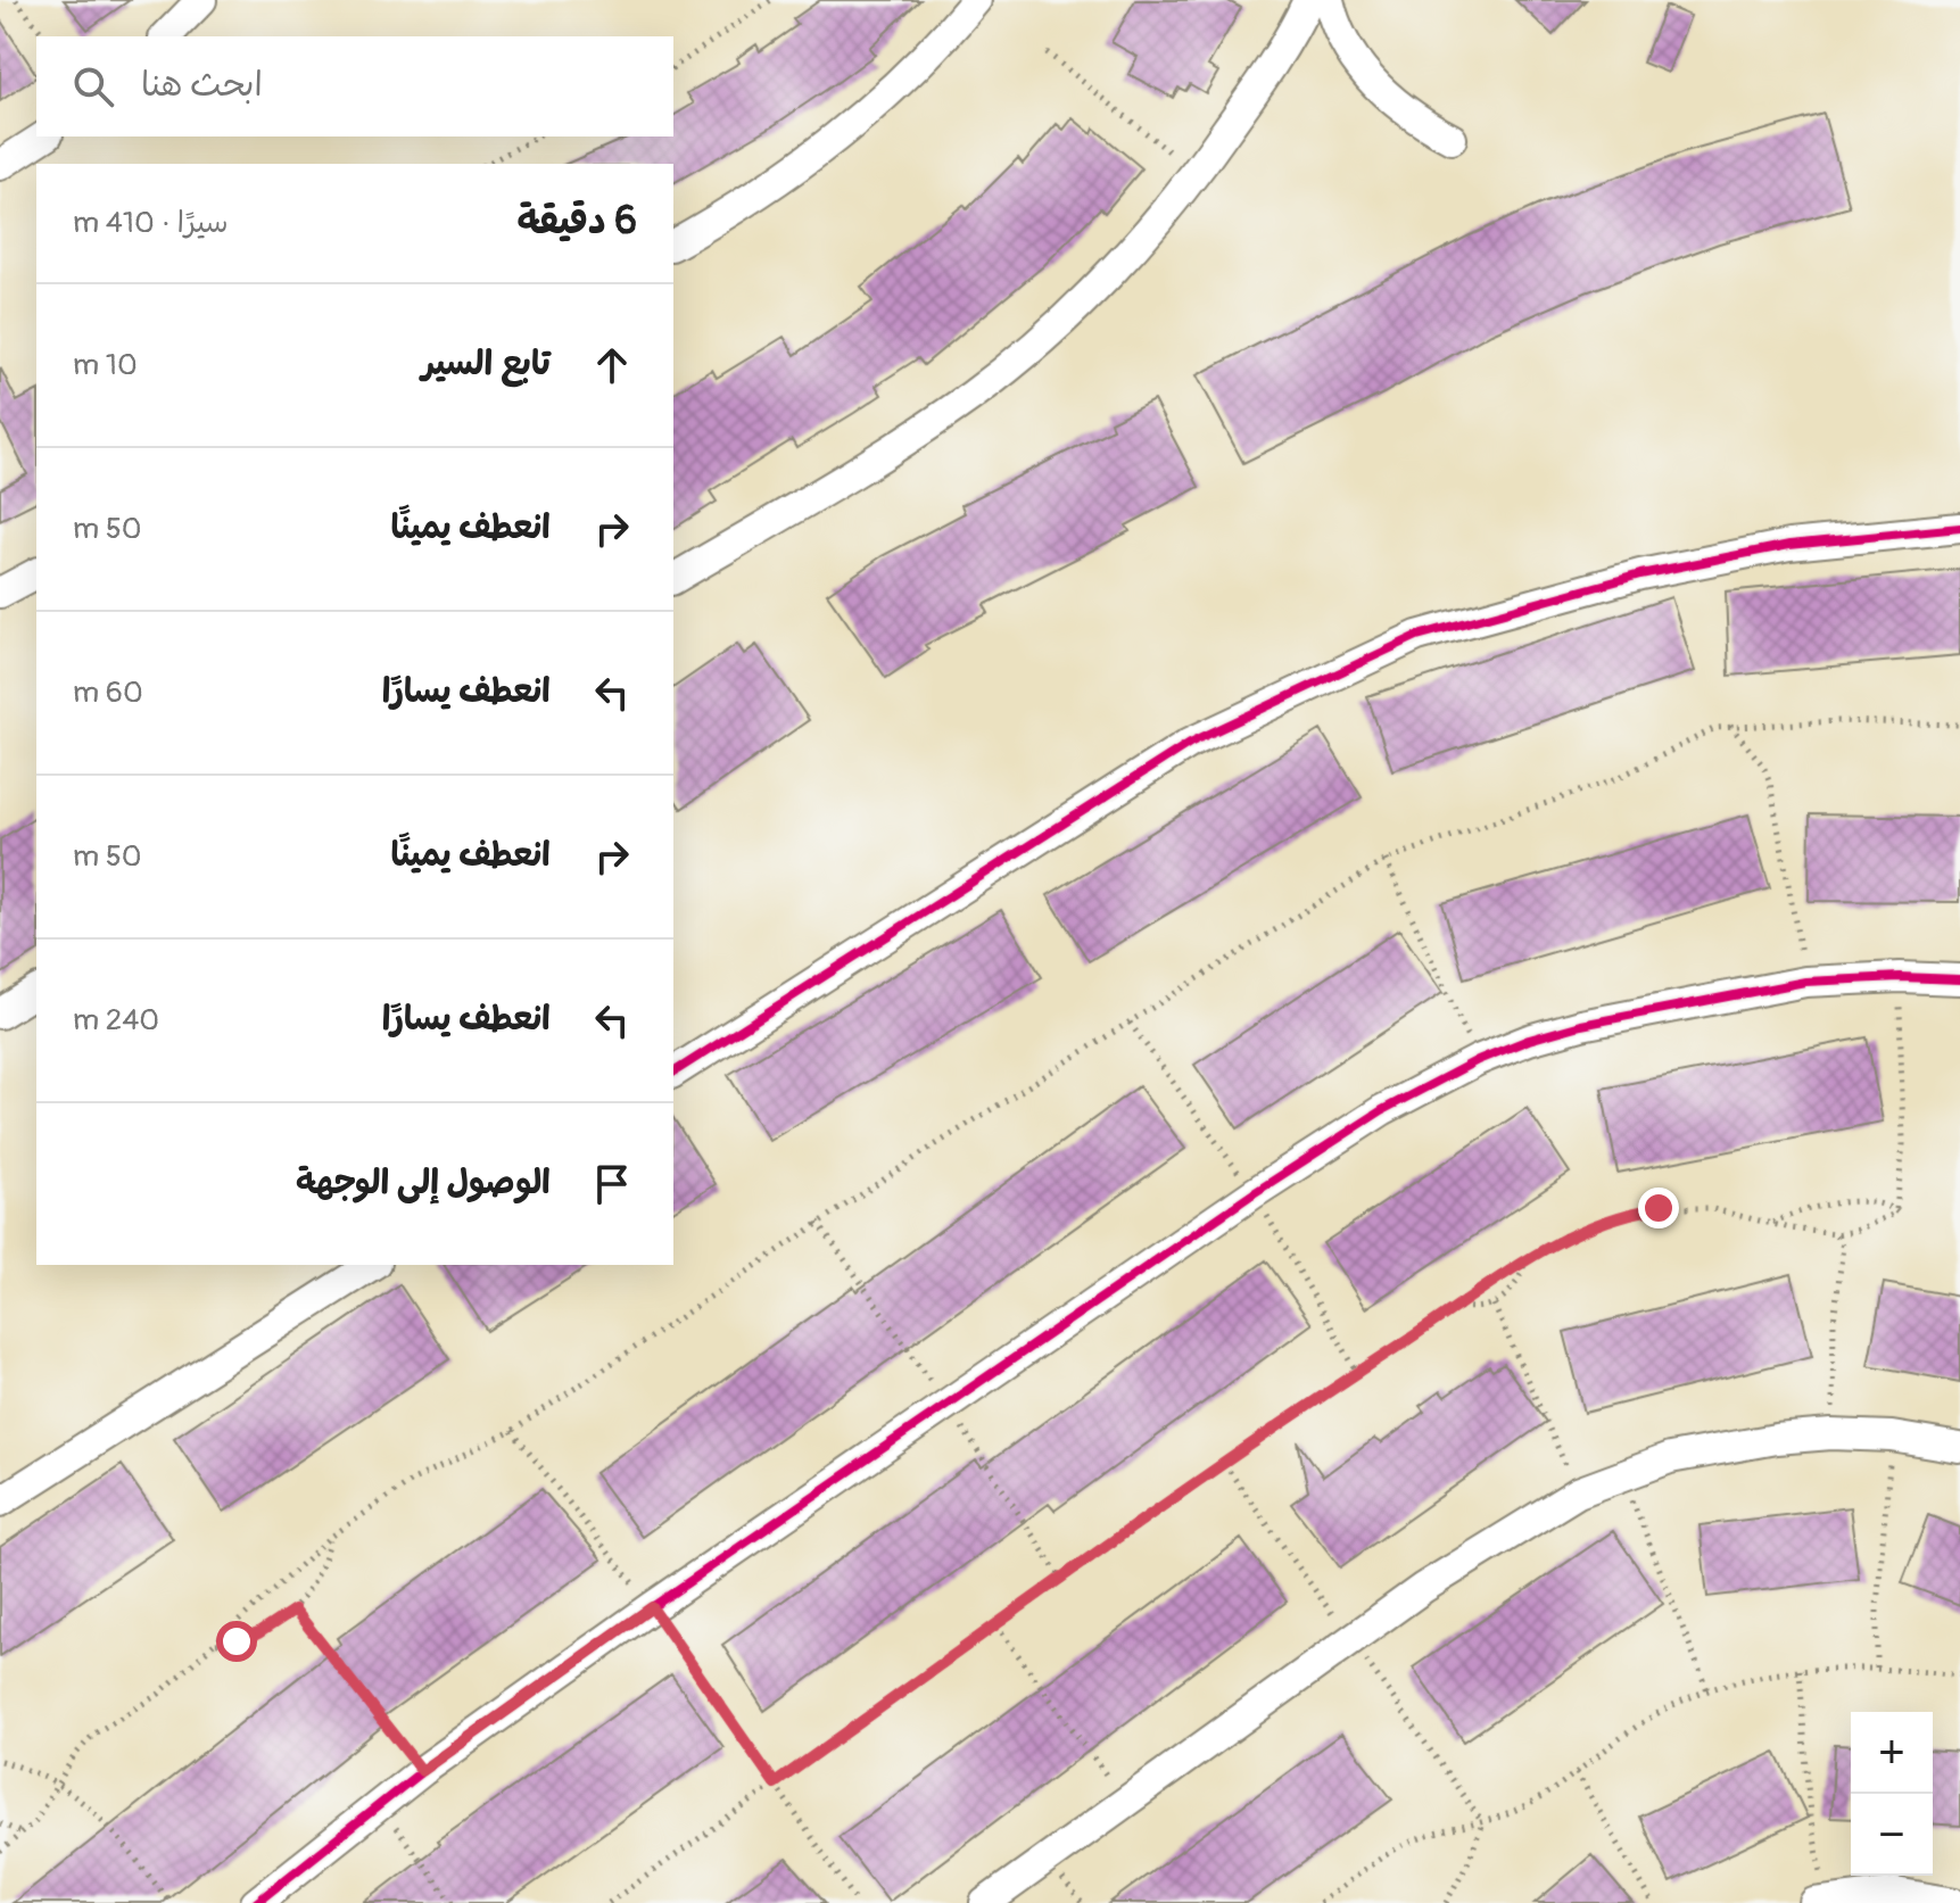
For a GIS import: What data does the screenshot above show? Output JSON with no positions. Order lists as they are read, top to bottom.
{
  "page": {
    "search": "ابحث هنا",
    "heading": ["6 دقيقة", "سيرًا · 410 m"],
    "list": [
      ["تابع السير", "10 m"],
      ["انعطف يمينًا", "50 m"],
      ["انعطف يسارًا", "60 m"],
      ["انعطف يمينًا", "50 m"],
      ["انعطف يسارًا", "240 m"],
      "الوصول إلى الوجهة"
    ],
    "map_buttons": ["+", "−"]
  }
}
